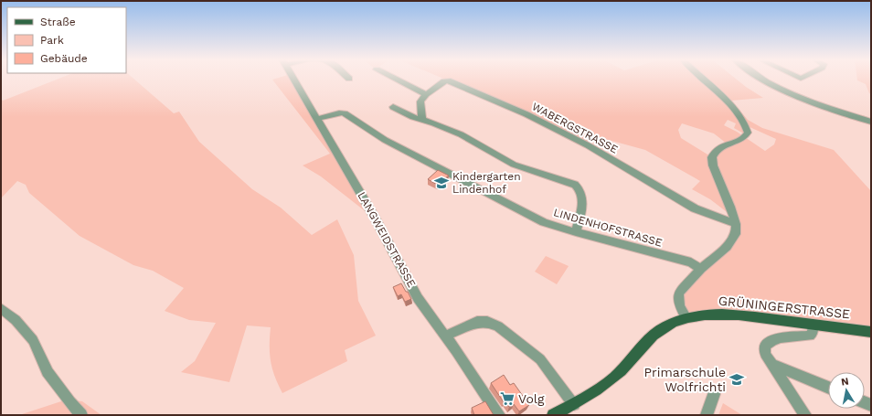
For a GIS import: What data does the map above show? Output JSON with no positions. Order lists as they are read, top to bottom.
{
  "streets": {
    "main road": ["GRÜNINGERSTRASSE"],
    "street": ["WABERGSTRASSE", "LINDENHOFSTRASSE", "LANGWEIDSTRASSE"]
  },
  "crossings": [
    ["LINDENHOFSTRASSE", "LANGWEIDSTRASSE"]
  ],
  "places": {
    "school or university": ["Kindergarten Lindenhof", "Primarschule Wolfrichti"],
    "supermarket": ["Volg"]
  },
  "legend": ["Straße", "Park", "Gebäude"],
  "north": "top"
}
